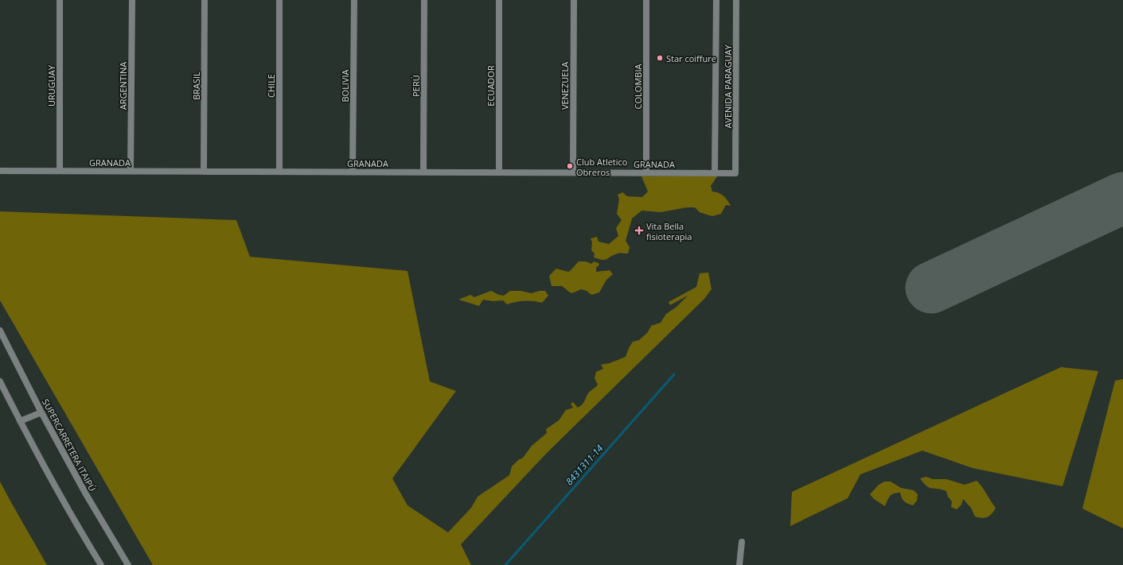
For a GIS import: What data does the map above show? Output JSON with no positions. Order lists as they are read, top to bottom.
{
  "streets": {
    "street": [
      "URUGUAY",
      "ARGENTINA",
      "BRASIL",
      "CHILE",
      "BOLIVIA",
      "PERÚ",
      "ECUADOR",
      "VENEZUELA",
      "COLOMBIA",
      "AVENIDA PARAGUAY",
      "GRANADA",
      "SUPERCARRETERA ITAIPÚ"
    ]
  },
  "crossings": [
    ["URUGUAY", "GRANADA"],
    ["ARGENTINA", "GRANADA"],
    ["BRASIL", "GRANADA"],
    ["CHILE", "GRANADA"],
    ["BOLIVIA", "GRANADA"],
    ["PERÚ", "GRANADA"],
    ["ECUADOR", "GRANADA"],
    ["VENEZUELA", "GRANADA"],
    ["COLOMBIA", "GRANADA"],
    ["AVENIDA PARAGUAY", "GRANADA"]
  ],
  "water": ["8431311-14"],
  "places": {
    "other": ["Star coiffure", "Club Atletico Obreros"],
    "health": ["Vita Bella fisioterapia"]
  }
}
